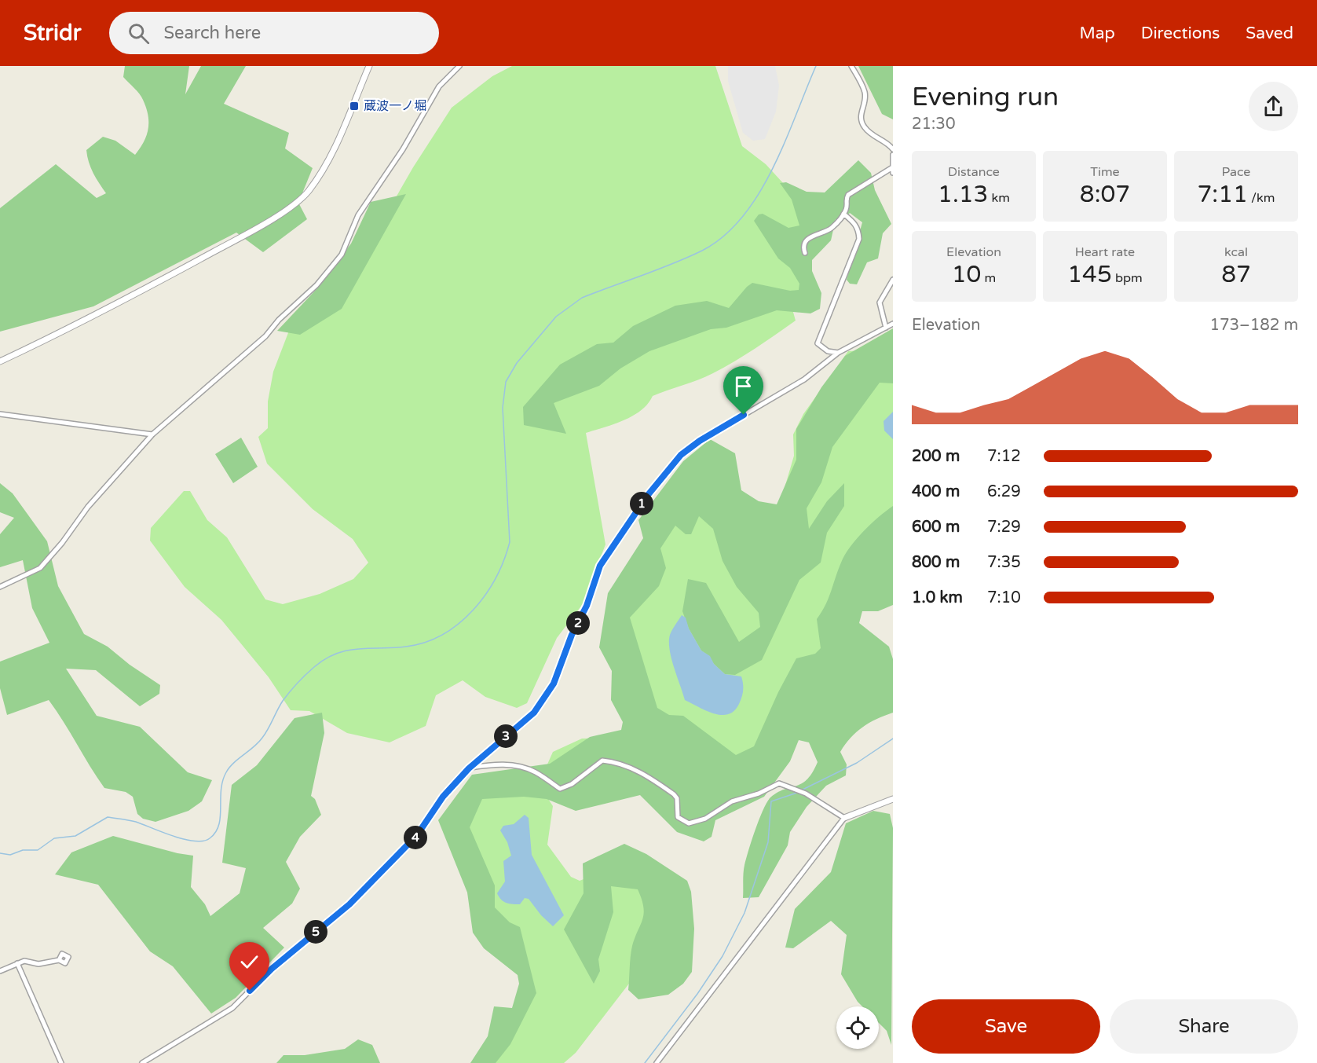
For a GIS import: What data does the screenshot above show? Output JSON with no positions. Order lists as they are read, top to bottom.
{
  "places": {
    "transit": ["蔵波一ノ堀"]
  },
  "page": {
    "header": "Stridr",
    "search": "Search here",
    "nav": ["Map", "Directions", "Saved"],
    "heading": ["Evening run", "21:30"],
    "stats": [
      ["Distance", "1.13 km"],
      ["Time", "8:07"],
      ["Pace", "7:11 /km"],
      ["Elevation", "10 m"],
      ["Heart rate", "145 bpm"],
      ["kcal", "87"]
    ],
    "chart": ["Elevation", "173–182 m"],
    "list": [
      {
        "name": "200 m",
        "note": "7:12"
      },
      {
        "name": "400 m",
        "note": "6:29"
      },
      {
        "name": "600 m",
        "note": "7:29"
      },
      {
        "name": "800 m",
        "note": "7:35"
      },
      {
        "name": "1.0 km",
        "note": "7:10"
      }
    ],
    "pins": [
      "1",
      "2",
      "3",
      "4",
      "5"
    ],
    "buttons": ["Save", "Share"]
  }
}
